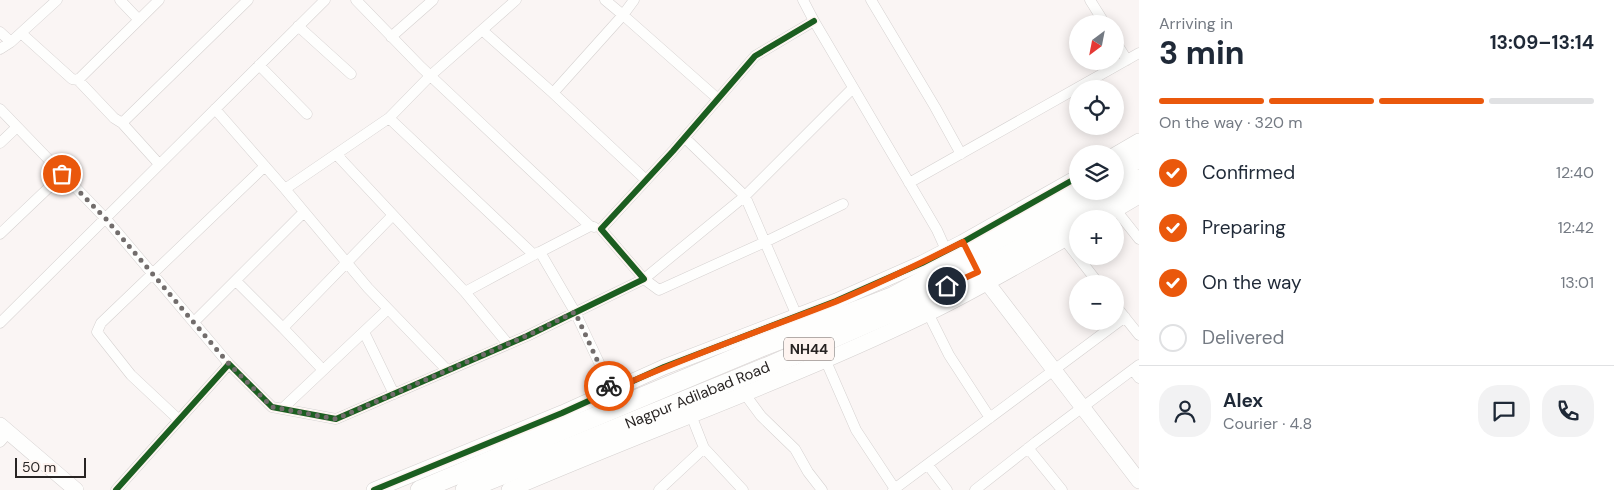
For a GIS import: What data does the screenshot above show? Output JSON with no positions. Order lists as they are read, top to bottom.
{
  "streets": {
    "highway": ["NH44", "Nagpur Adilabad Road"]
  },
  "scale_bar": "50 m",
  "north": "bottom left",
  "page": {
    "heading": ["3 min", "Arriving in", "13:09–13:14"],
    "panel": ["Alex", "Courier · 4.8"],
    "map_buttons": ["+", "−"],
    "bar": "On the way · 320 m",
    "list": [
      ["Confirmed", "12:40"],
      ["Preparing", "12:42"],
      ["On the way", "13:01"],
      "Delivered"
    ],
    "scale": "50 m"
  }
}
